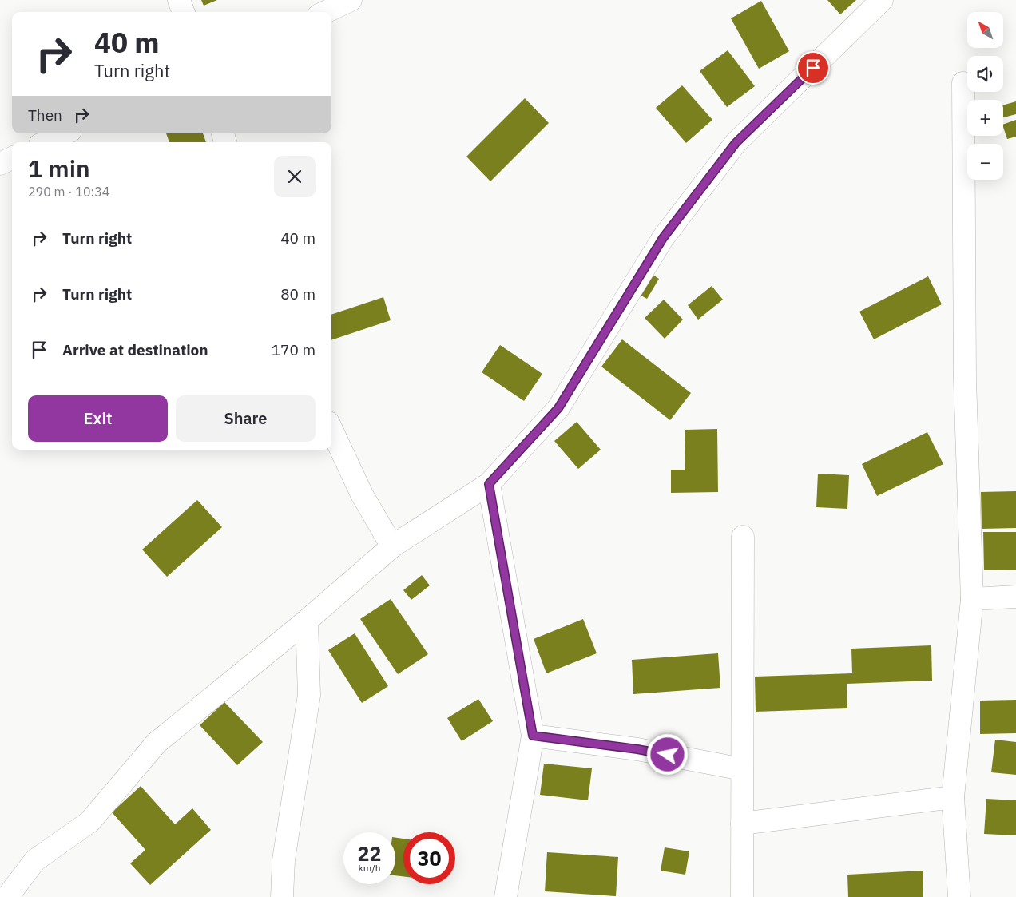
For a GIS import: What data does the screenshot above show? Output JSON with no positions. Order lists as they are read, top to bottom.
{
  "north": "top left",
  "page": {
    "map_buttons": ["+", "−"],
    "turn": ["40 m", "Turn right"],
    "then": "Then",
    "heading": ["1 min", "290 m · 10:34"],
    "list": [
      {
        "name": "Turn right",
        "value": "40 m"
      },
      {
        "name": "Turn right",
        "value": "80 m"
      },
      {
        "name": "Arrive at destination",
        "value": "170 m"
      }
    ],
    "buttons": ["Exit", "Share"],
    "speed": "22 km/h",
    "limit": "30"
  }
}
